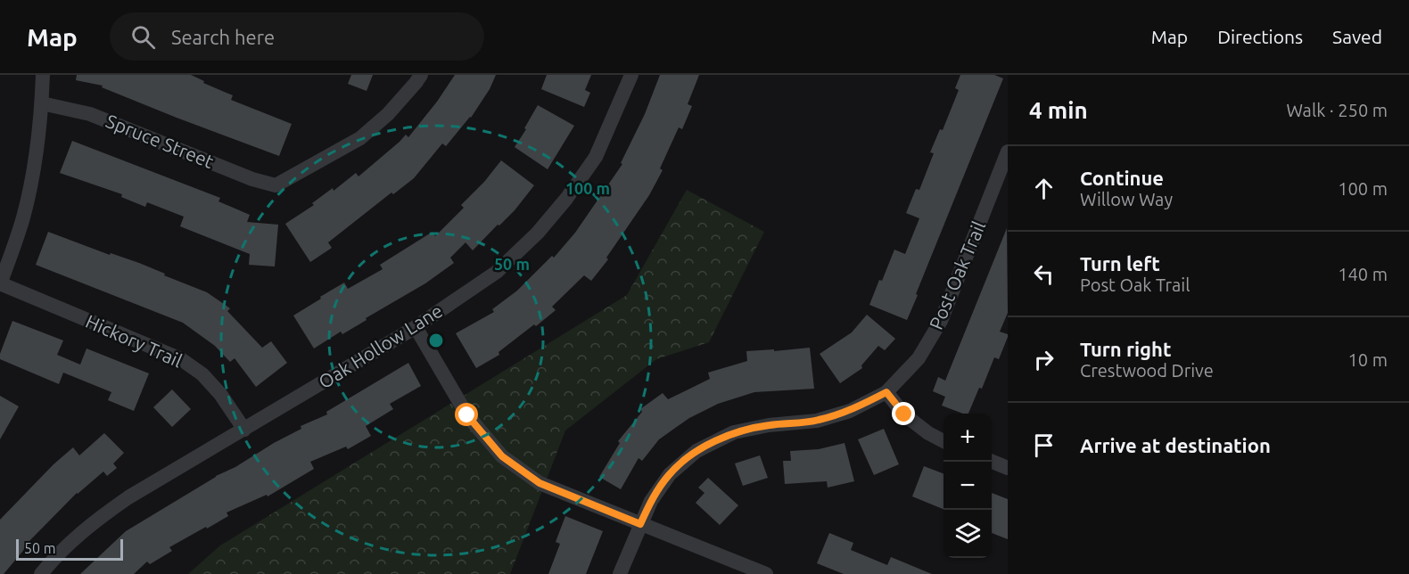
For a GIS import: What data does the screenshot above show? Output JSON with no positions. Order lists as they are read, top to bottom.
{
  "streets": {
    "street": [
      "Spruce Street",
      "Post Oak Trail",
      "Hickory Trail",
      "Oak Hollow Lane"
    ]
  },
  "crossings": [
    ["Hickory Trail", "Oak Hollow Lane"]
  ],
  "scale_bar": "50 m",
  "page": {
    "header": "Map",
    "search": "Search here",
    "nav": ["Map", "Directions", "Saved"],
    "heading": ["4 min", "Walk · 250 m"],
    "list": [
      ["Continue", "Willow Way", "100 m"],
      ["Turn left", "Post Oak Trail", "140 m"],
      ["Turn right", "Crestwood Drive", "10 m"],
      "Arrive at destination"
    ],
    "map_buttons": ["+", "−"],
    "scale": "50 m"
  },
  "rings": ["100 m", "50 m"]
}
